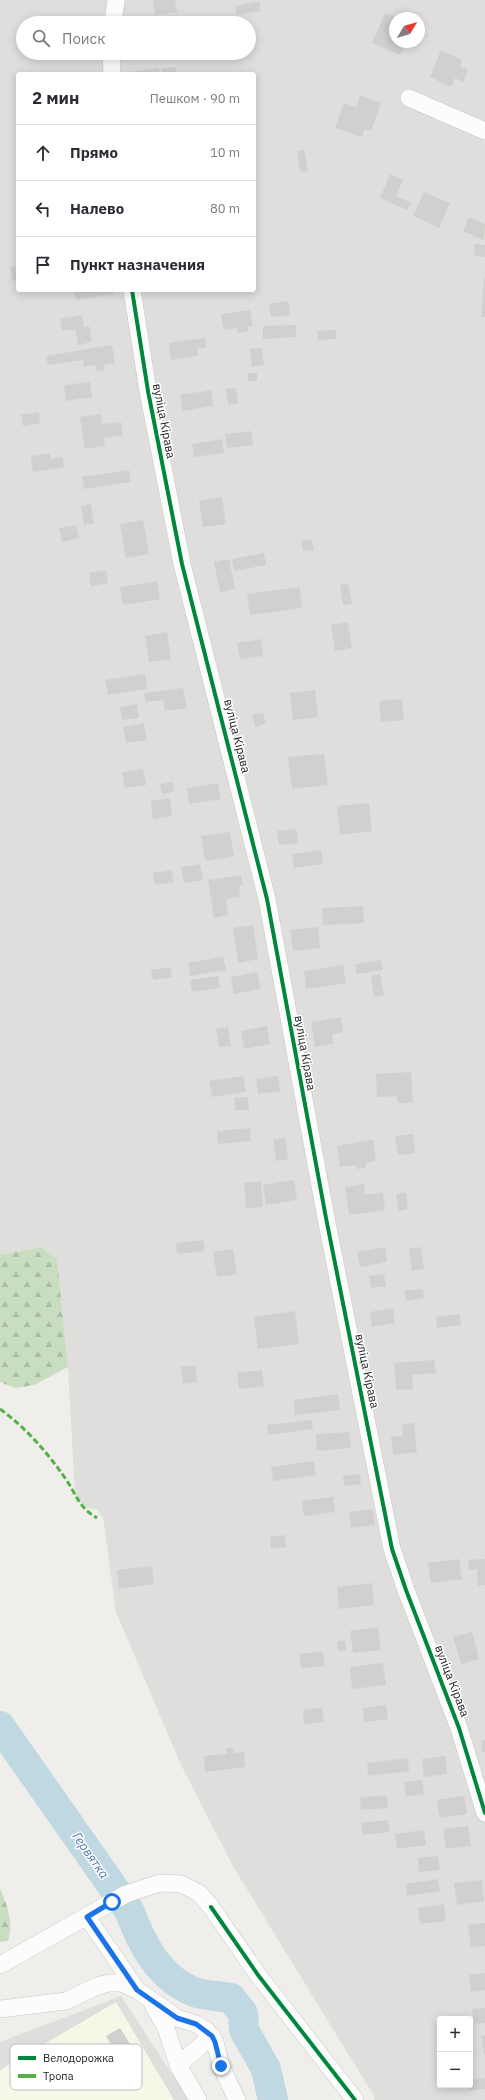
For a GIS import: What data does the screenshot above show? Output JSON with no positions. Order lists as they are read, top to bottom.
{
  "streets": {
    "street": ["вуліца Кірава"]
  },
  "water": ["Гервятка"],
  "legend": ["Велодорожка", "Тропа"],
  "north": "top right",
  "page": {
    "search": "Поиск",
    "heading": ["2 мин", "Пешком · 90 m"],
    "list": [
      ["Прямо", "10 m"],
      ["Налево", "80 m"],
      "Пункт назначения"
    ],
    "map_buttons": ["+", "−"]
  }
}
